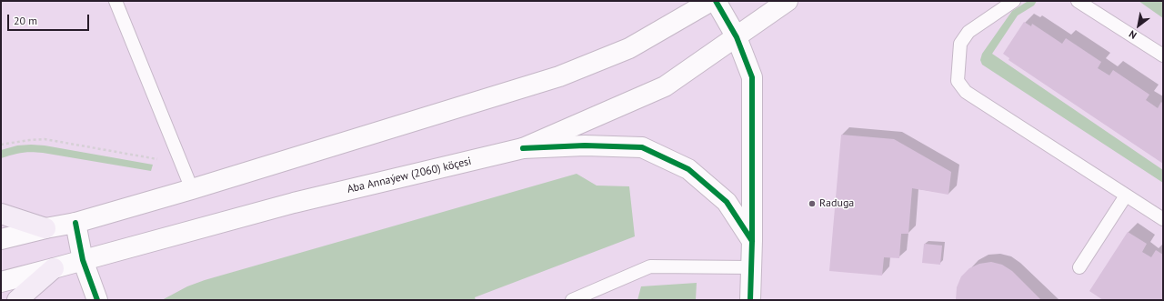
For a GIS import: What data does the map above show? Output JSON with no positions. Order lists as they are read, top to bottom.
{
  "streets": {
    "main road": ["Aba Annaýew (2060) köçesi"]
  },
  "places": ["Raduga"],
  "scale_bar": "20 m",
  "north": "bottom left"
}
